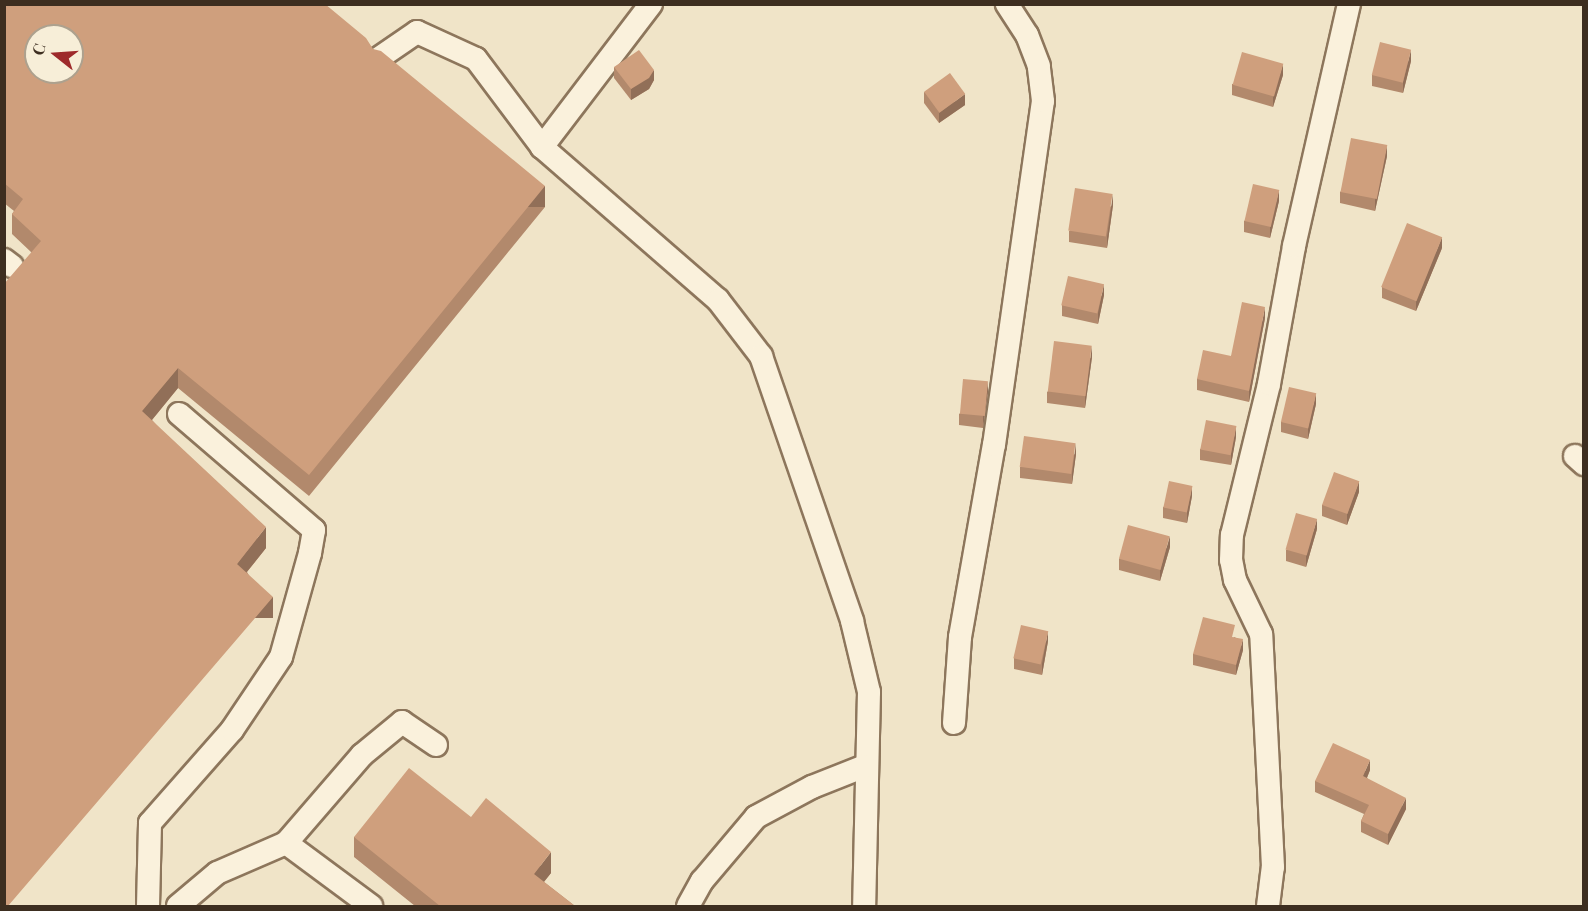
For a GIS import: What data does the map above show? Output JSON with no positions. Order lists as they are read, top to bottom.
{
  "north": "left"
}
